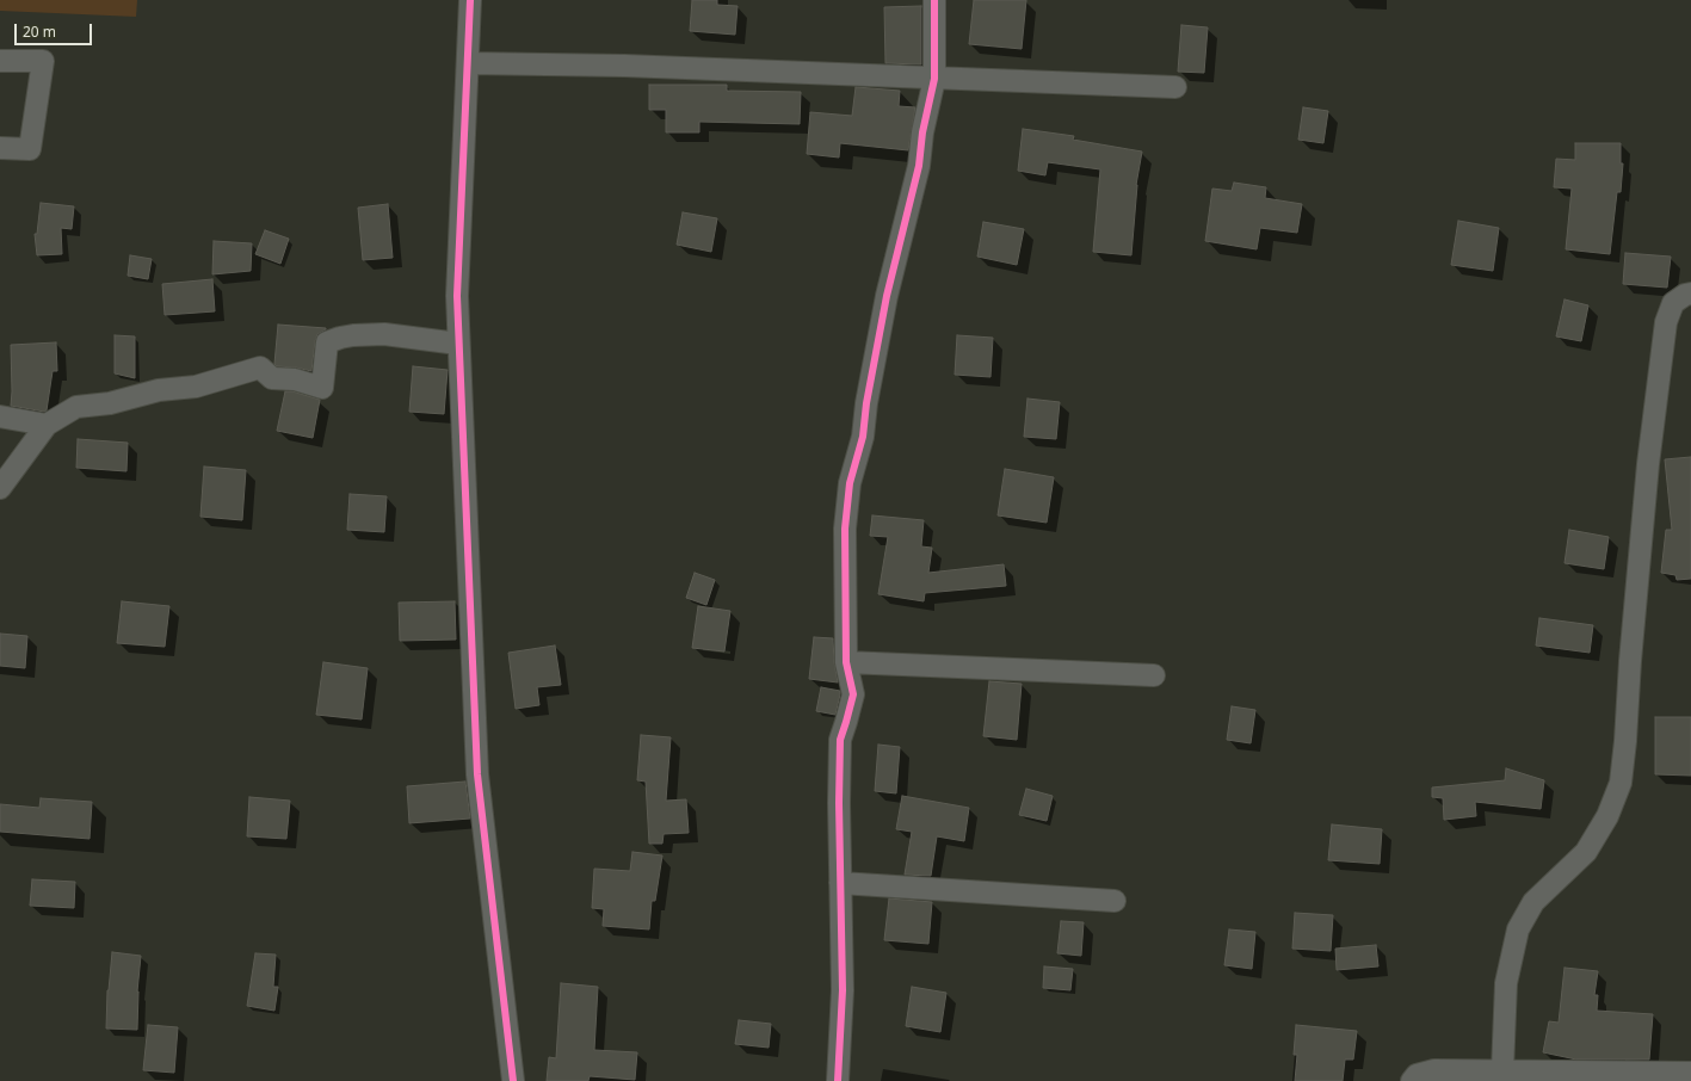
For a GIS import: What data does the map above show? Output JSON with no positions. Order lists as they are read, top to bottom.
{
  "scale_bar": "20 m"
}
